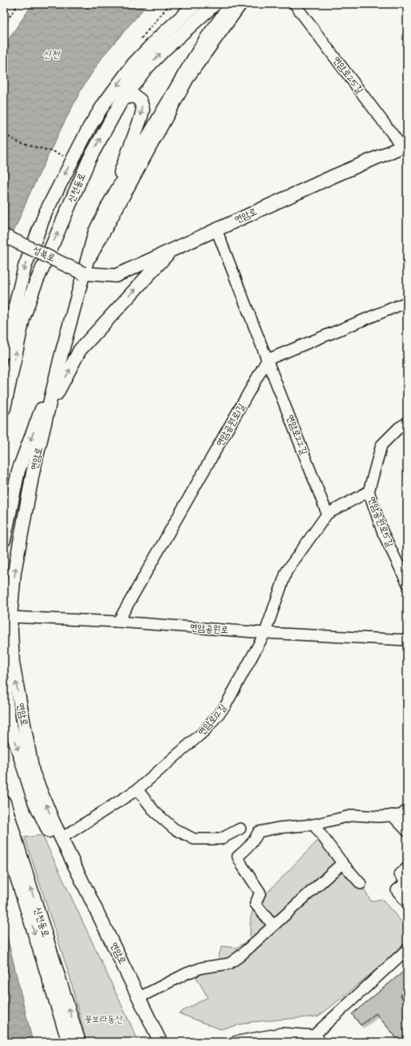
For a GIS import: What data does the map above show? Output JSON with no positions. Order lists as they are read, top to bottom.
{
  "streets": {
    "main road": ["신천동로", "연암로", "성북로"],
    "street": [
      "연암로25길",
      "연암공원로1길",
      "연암로22길",
      "연암공원로5길",
      "연암공원로",
      "연암로12길"
    ]
  },
  "crossings": [
    ["연암로25길", "연암로"],
    ["연암로", "성북로"],
    ["연암로", "연암로22길"],
    ["연암로", "연암공원로"],
    ["연암로", "연암로12길"],
    ["연암공원로1길", "연암로22길"],
    ["연암공원로1길", "연암공원로"],
    ["연암공원로", "연암로12길"]
  ],
  "water": ["신천"],
  "parks": ["꽃보라동산"]
}
